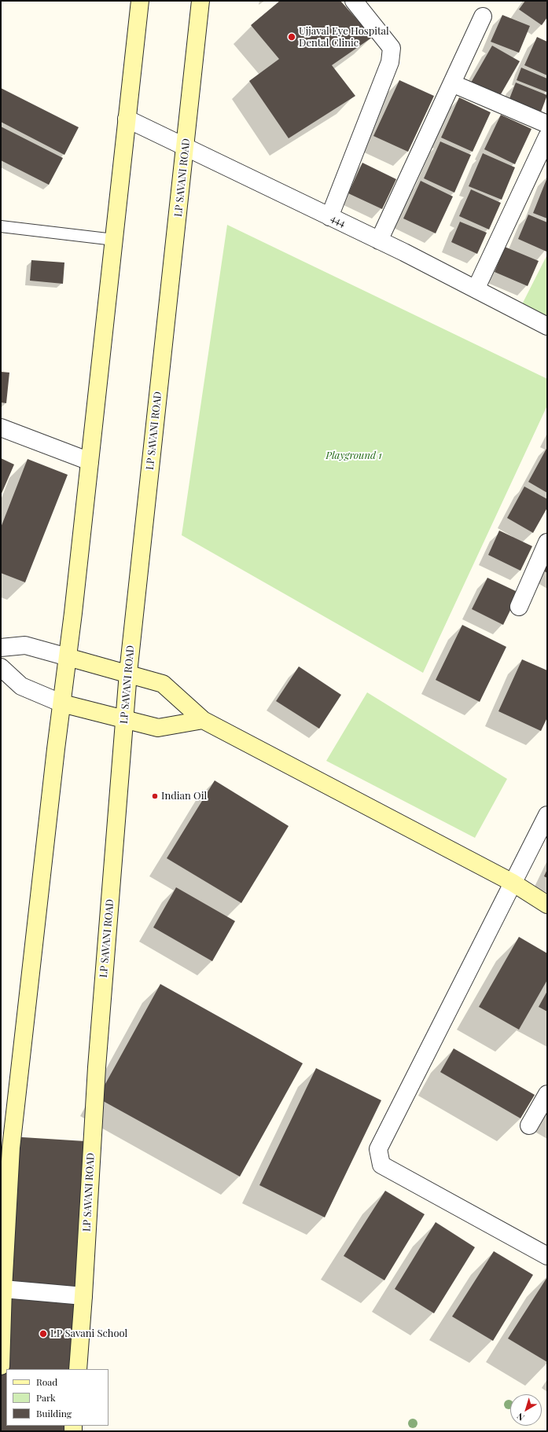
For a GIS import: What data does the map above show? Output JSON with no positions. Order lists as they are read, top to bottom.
{
  "streets": {
    "main road": ["LP SAVANI ROAD"],
    "street": ["444"]
  },
  "crossings": [
    ["LP SAVANI ROAD", "444"]
  ],
  "parks": ["Playground 1"],
  "places": ["Ujjaval Eye Hospital Dental Clinic", "Indian Oil", "LP Savani School"],
  "legend": ["Road", "Park", "Building"],
  "north": "bottom left"
}
